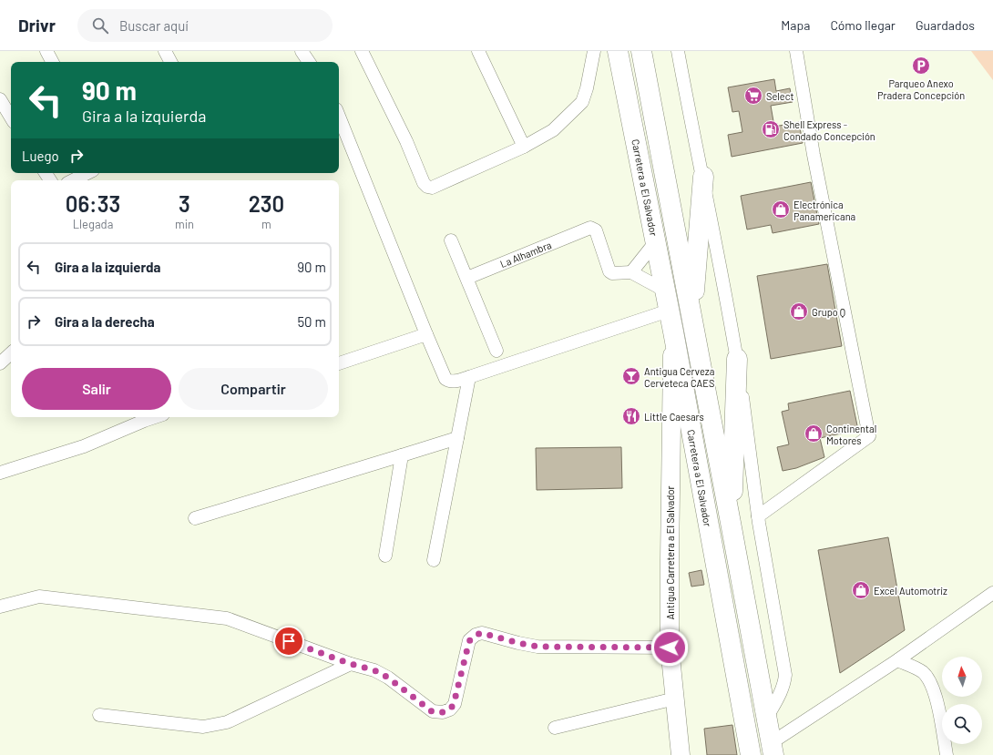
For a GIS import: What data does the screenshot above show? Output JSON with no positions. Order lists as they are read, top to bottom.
{
  "streets": {
    "highway": ["Carretera a El Salvador"],
    "street": ["La Alhambra", "Antigua Carretera a El Salvador"]
  },
  "crossings": [
    ["Carretera a El Salvador", "Antigua Carretera a El Salvador"]
  ],
  "places": {
    "parking": ["Parqueo Anexo Pradera Concepción"],
    "supermarket": ["Select"],
    "fuel station": ["Shell Express - Condado Concepción"],
    "shop": [
      "Electrónica Panamericana",
      "Grupo Q",
      "Continental Motores",
      "Excel Automotriz"
    ],
    "bar": ["Antigua Cerveza Cerveteca CAES"],
    "restaurant": ["Little Caesars"]
  },
  "north": "top",
  "page": {
    "header": "Drivr",
    "search": "Buscar aquí",
    "nav": ["Mapa", "Cómo llegar", "Guardados"],
    "turn": ["90 m", "Gira a la izquierda"],
    "then": "Luego",
    "eta": [
      "06:33",
      "Llegada",
      "3",
      "min",
      "230",
      "m"
    ],
    "list": [
      {
        "name": "Gira a la izquierda",
        "value": "90 m"
      },
      {
        "name": "Gira a la derecha",
        "value": "50 m"
      }
    ],
    "buttons": ["Salir", "Compartir"]
  }
}
